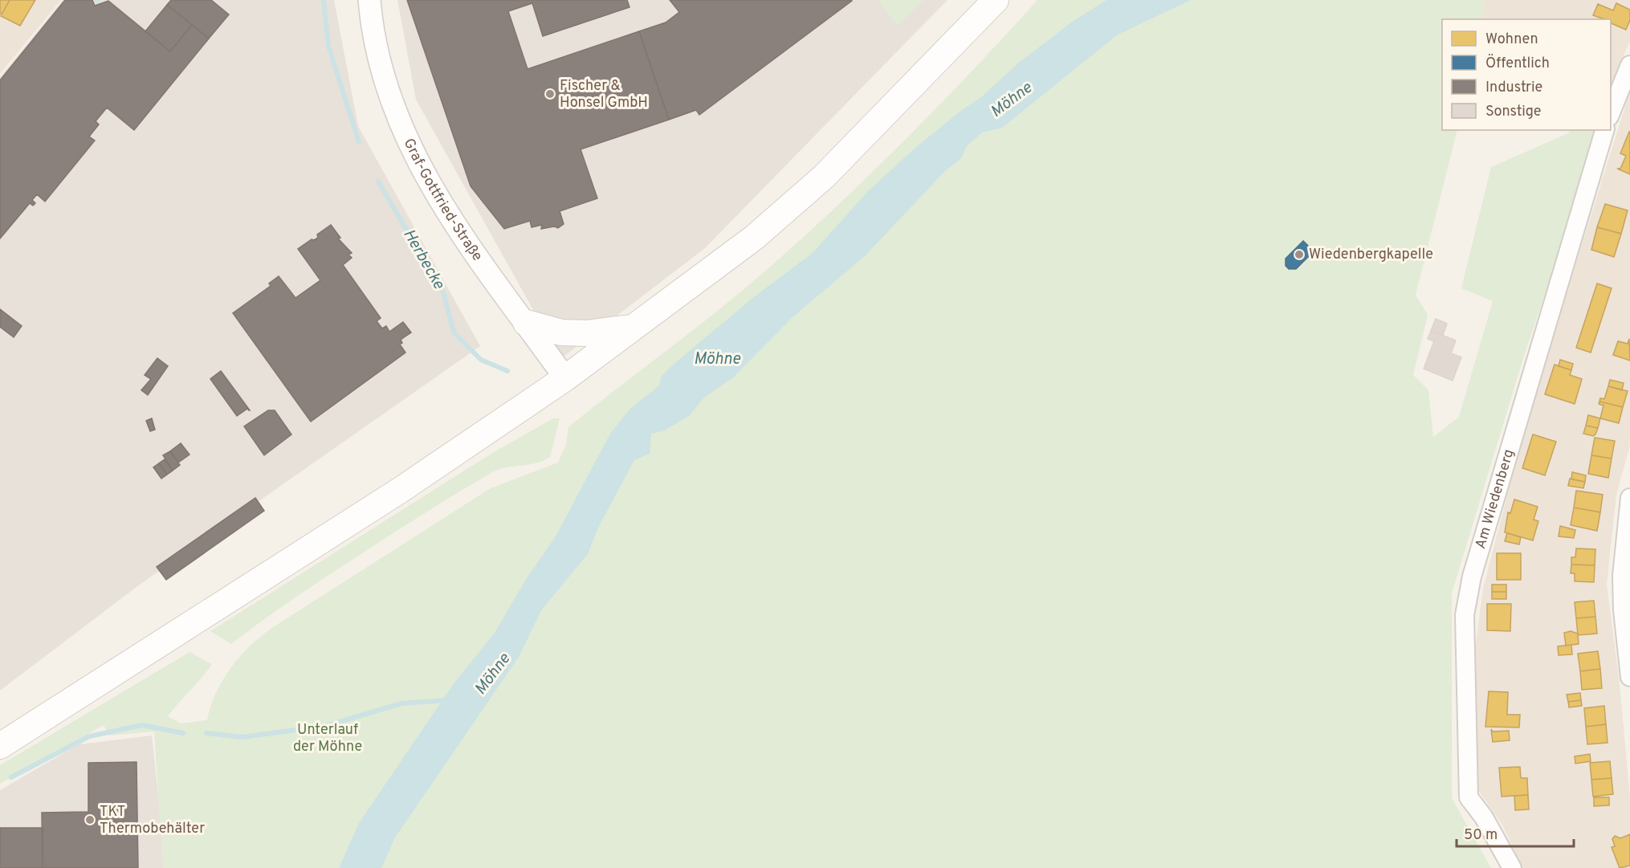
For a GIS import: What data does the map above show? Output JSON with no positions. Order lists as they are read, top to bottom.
{
  "streets": {
    "street": ["Graf-Gottfried-Straße", "Am Wiedenberg"]
  },
  "water": ["Möhne", "Herbecke"],
  "parks": ["Unterlauf der Möhne"],
  "places": ["Fischer & Honsel GmbH", "Wiedenbergkapelle", "TKT Thermobehälter"],
  "legend": [
    "Wohnen",
    "Öffentlich",
    "Industrie",
    "Sonstige"
  ],
  "scale_bar": "50 m"
}
